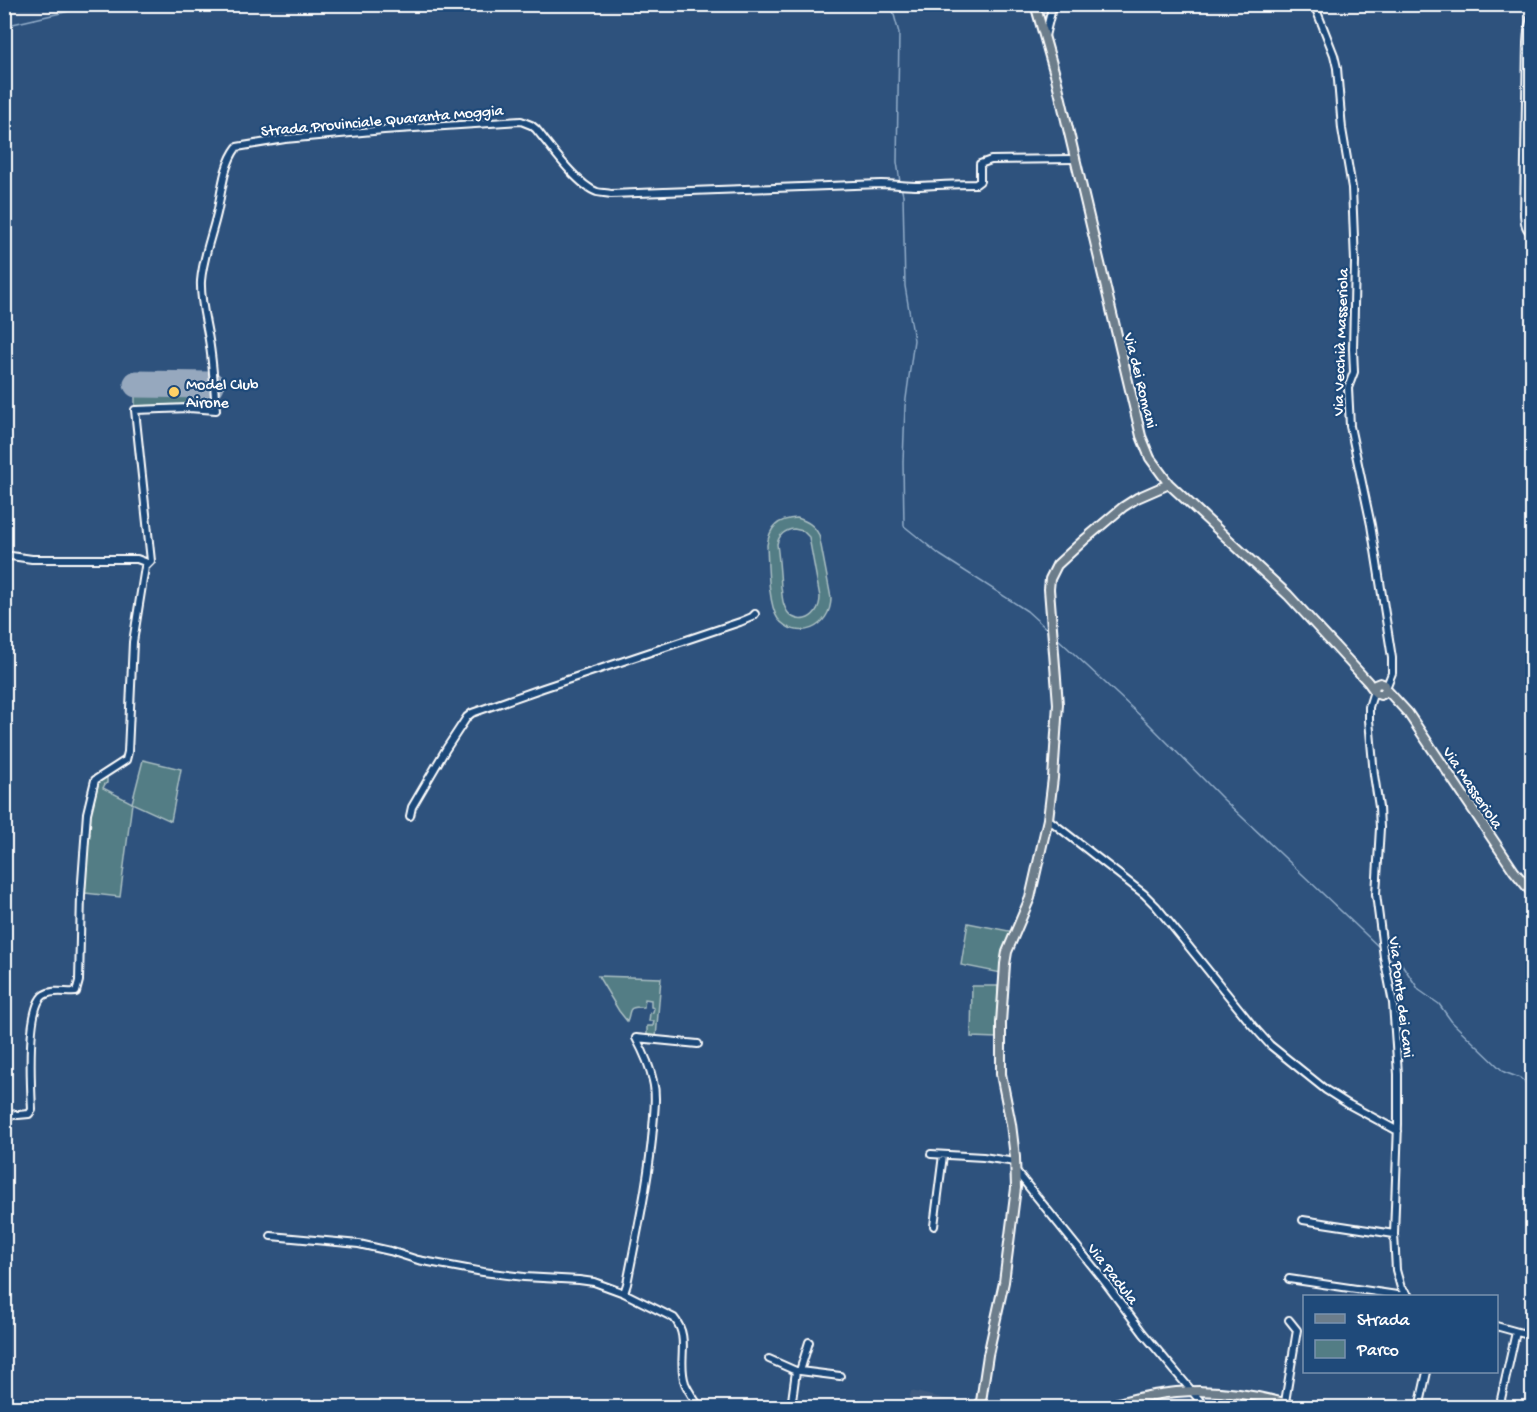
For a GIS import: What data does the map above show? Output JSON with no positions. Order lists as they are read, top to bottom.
{
  "streets": {
    "main road": ["Via dei Romani", "Via Masseriola"],
    "street": [
      "Strada Provinciale Quaranta Moggia",
      "Via Vecchià Masseriola",
      "Via Ponte dei Cani",
      "Via Padula"
    ]
  },
  "crossings": [
    ["Strada Provinciale Quaranta Moggia", "Via dei Romani"],
    ["Via Vecchià Masseriola", "Via dei Romani"],
    ["Via Vecchià Masseriola", "Via Masseriola"],
    ["Via Vecchià Masseriola", "Via Ponte dei Cani"],
    ["Via dei Romani", "Via Masseriola"],
    ["Via dei Romani", "Via Ponte dei Cani"],
    ["Via Masseriola", "Via Ponte dei Cani"]
  ],
  "places": ["Model Club Airone"],
  "legend": ["Strada", "Parco"]
}
